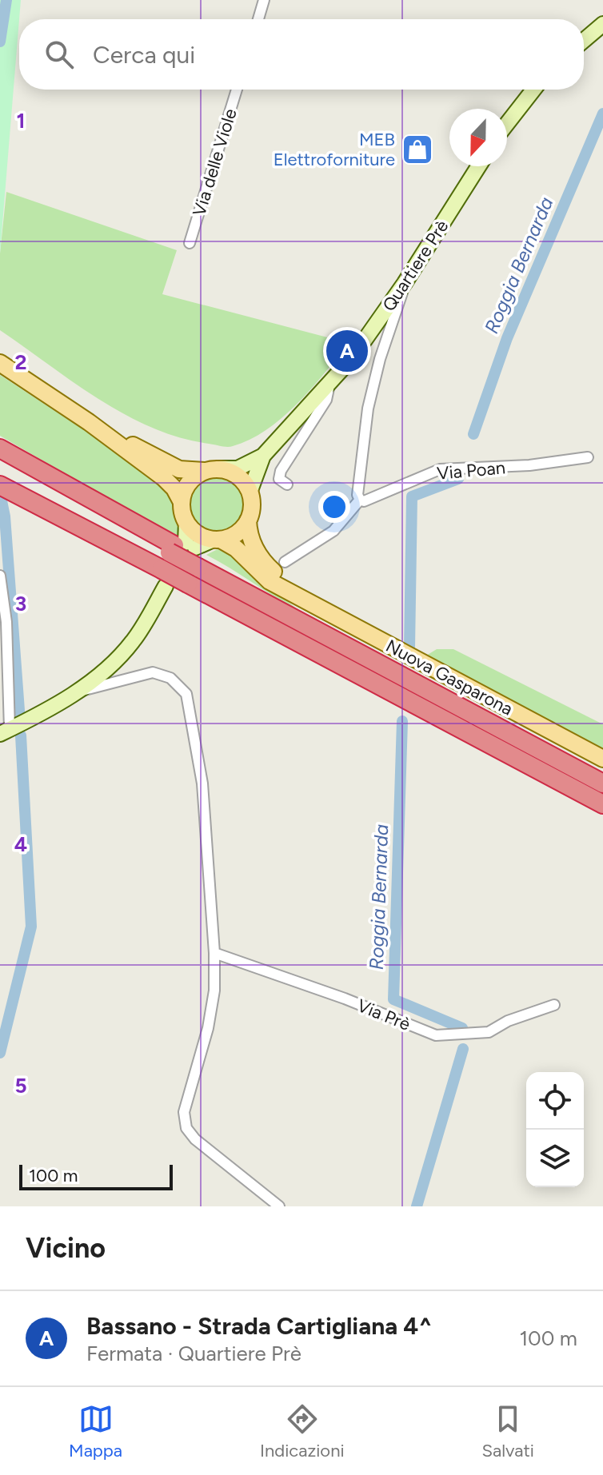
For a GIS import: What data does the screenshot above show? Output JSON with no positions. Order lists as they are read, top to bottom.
{
  "streets": {
    "main road": ["Nuova Gasparona"],
    "street": [
      "Via delle Viole",
      "Quartiere Prè",
      "Via Poan",
      "Via Prè"
    ]
  },
  "crossings": [
    ["Quartiere Prè", "Nuova Gasparona"]
  ],
  "water": ["Roggia Bernarda"],
  "places": {
    "shop": ["MEB Elettroforniture"]
  },
  "scale_bar": "100 m",
  "north": "bottom",
  "page": {
    "search": "Cerca qui",
    "pins": "A",
    "scale": "100 m",
    "heading": "Vicino",
    "list": [
      {
        "mark": "A",
        "name": "Bassano - Strada Cartigliana 4^",
        "note": "Fermata · Quartiere Prè",
        "value": "100 m"
      }
    ],
    "nav": ["Mappa", "Indicazioni", "Salvati"]
  },
  "grid": {
    "rows": [
      "1",
      "2",
      "3",
      "4",
      "5"
    ]
  }
}
